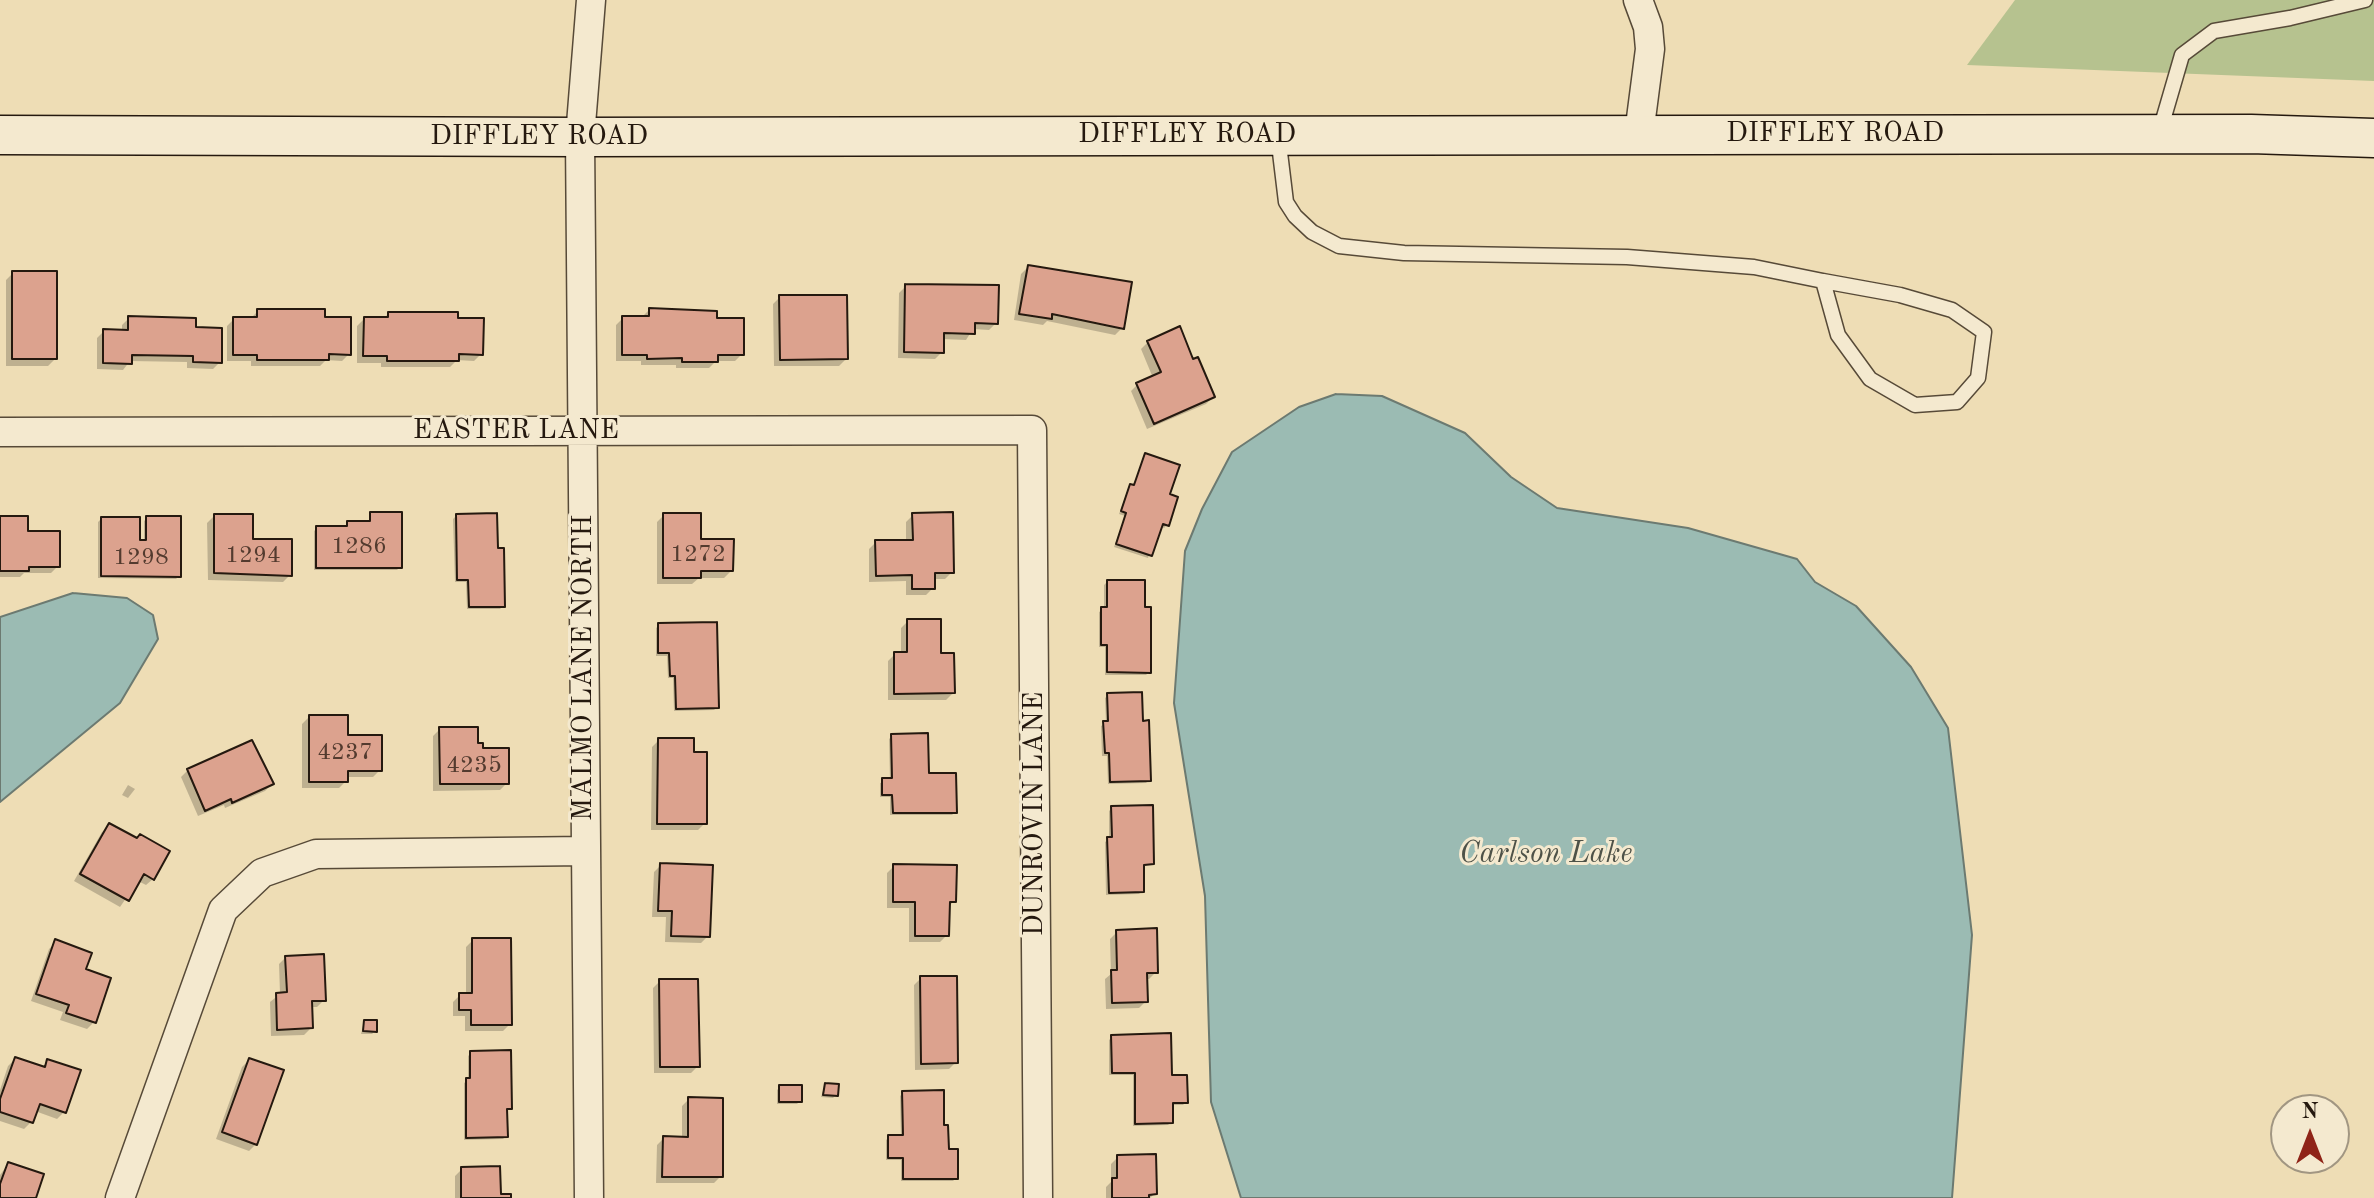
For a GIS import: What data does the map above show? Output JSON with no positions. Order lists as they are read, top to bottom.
{
  "streets": {
    "main road": ["DIFFLEY ROAD"],
    "street": ["EASTER LANE", "MALMO LANE NORTH", "DUNROVIN LANE"]
  },
  "crossings": [
    ["DIFFLEY ROAD", "MALMO LANE NORTH"],
    ["EASTER LANE", "MALMO LANE NORTH"],
    ["EASTER LANE", "DUNROVIN LANE"]
  ],
  "water": ["Carlson Lake"],
  "house_numbers": [
    "1286",
    "1272",
    "1294",
    "1298",
    "4237",
    "4235"
  ],
  "north": "top"
}
